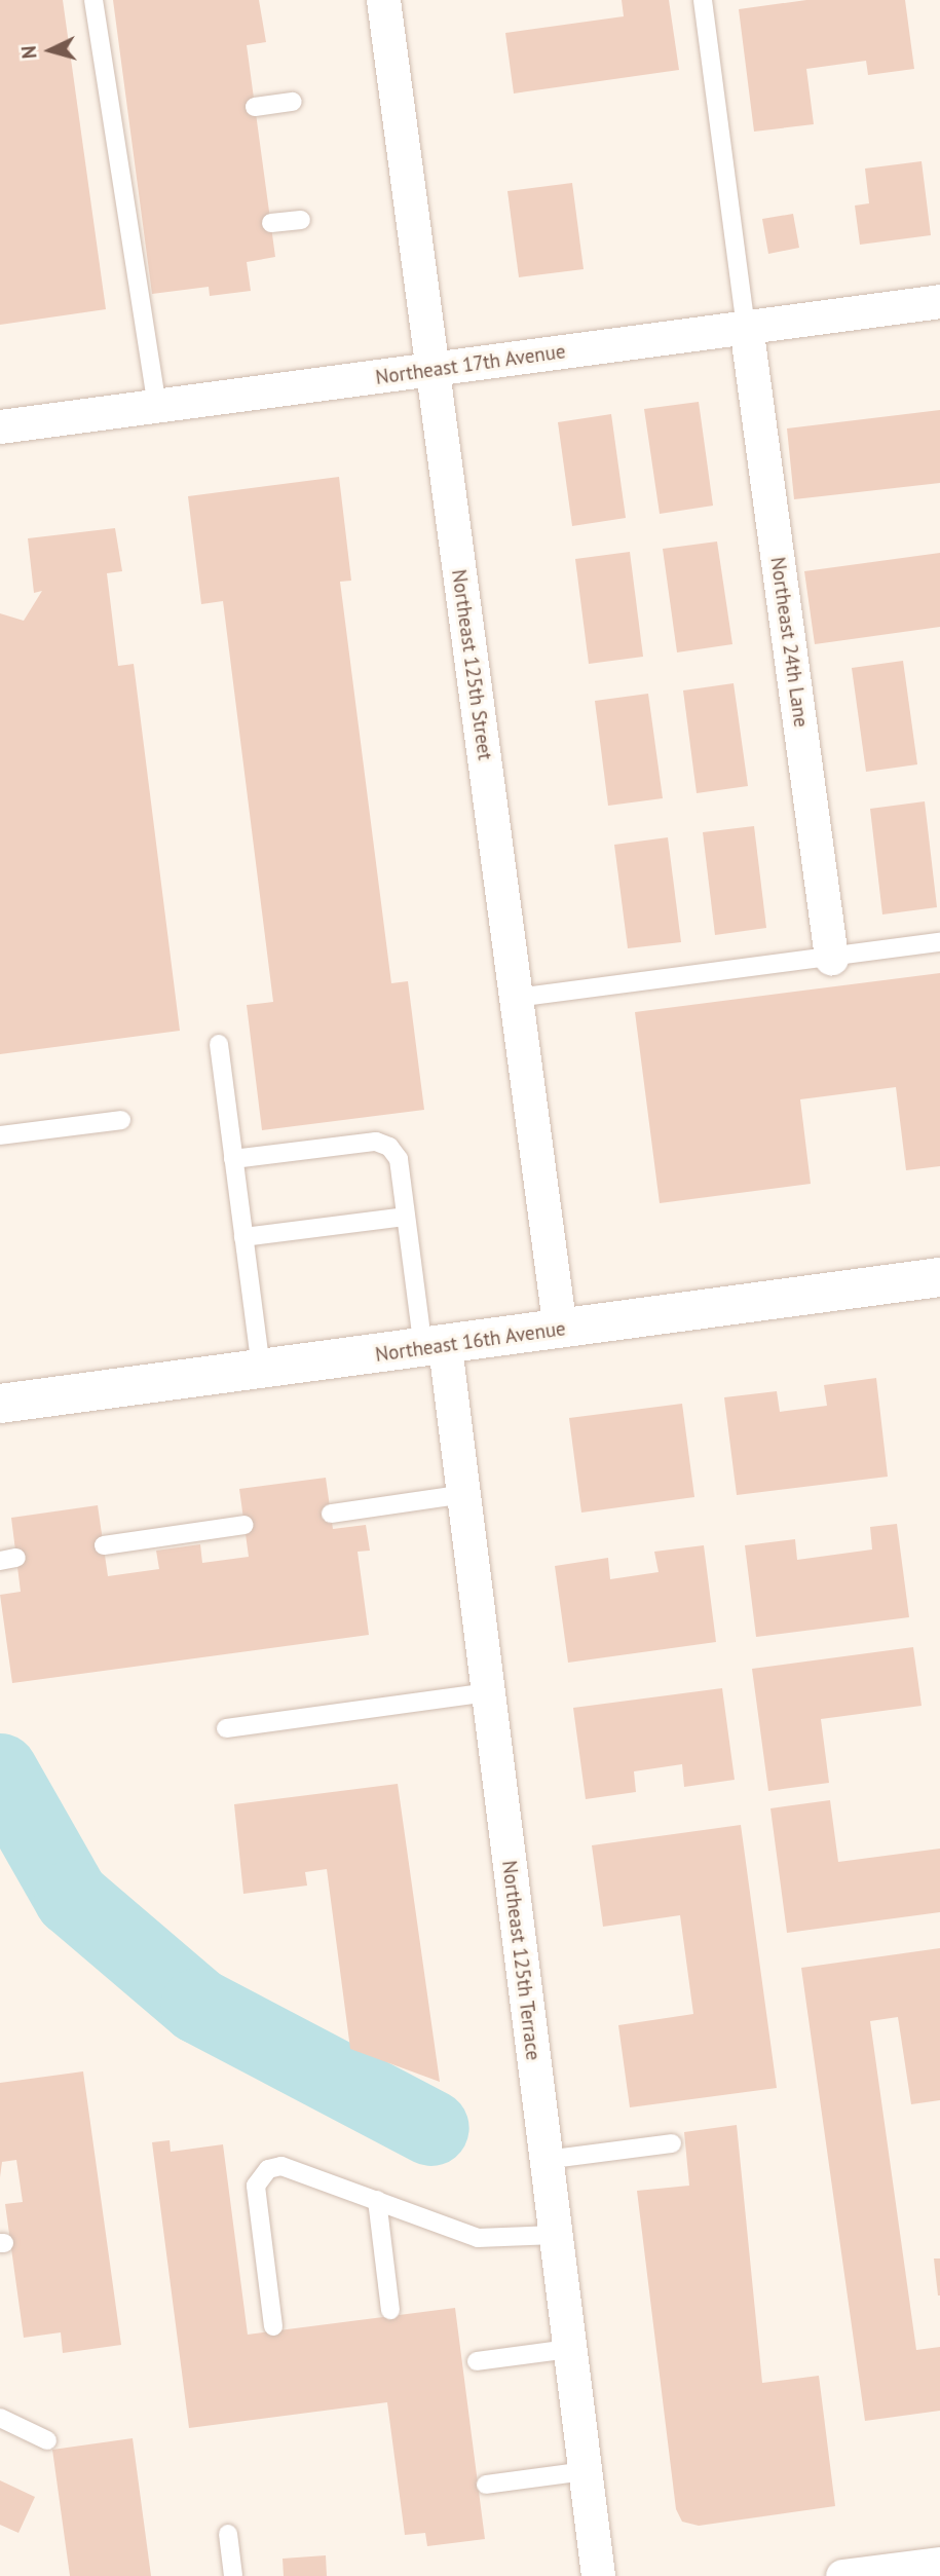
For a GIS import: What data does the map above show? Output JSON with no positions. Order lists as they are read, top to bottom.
{
  "streets": {
    "street": [
      "Northeast 17th Avenue",
      "Northeast 24th Lane",
      "Northeast 125th Street",
      "Northeast 16th Avenue",
      "Northeast 125th Terrace"
    ]
  },
  "crossings": [
    ["Northeast 17th Avenue", "Northeast 24th Lane"],
    ["Northeast 17th Avenue", "Northeast 125th Street"],
    ["Northeast 125th Street", "Northeast 16th Avenue"],
    ["Northeast 16th Avenue", "Northeast 125th Terrace"]
  ],
  "north": "left"
}
